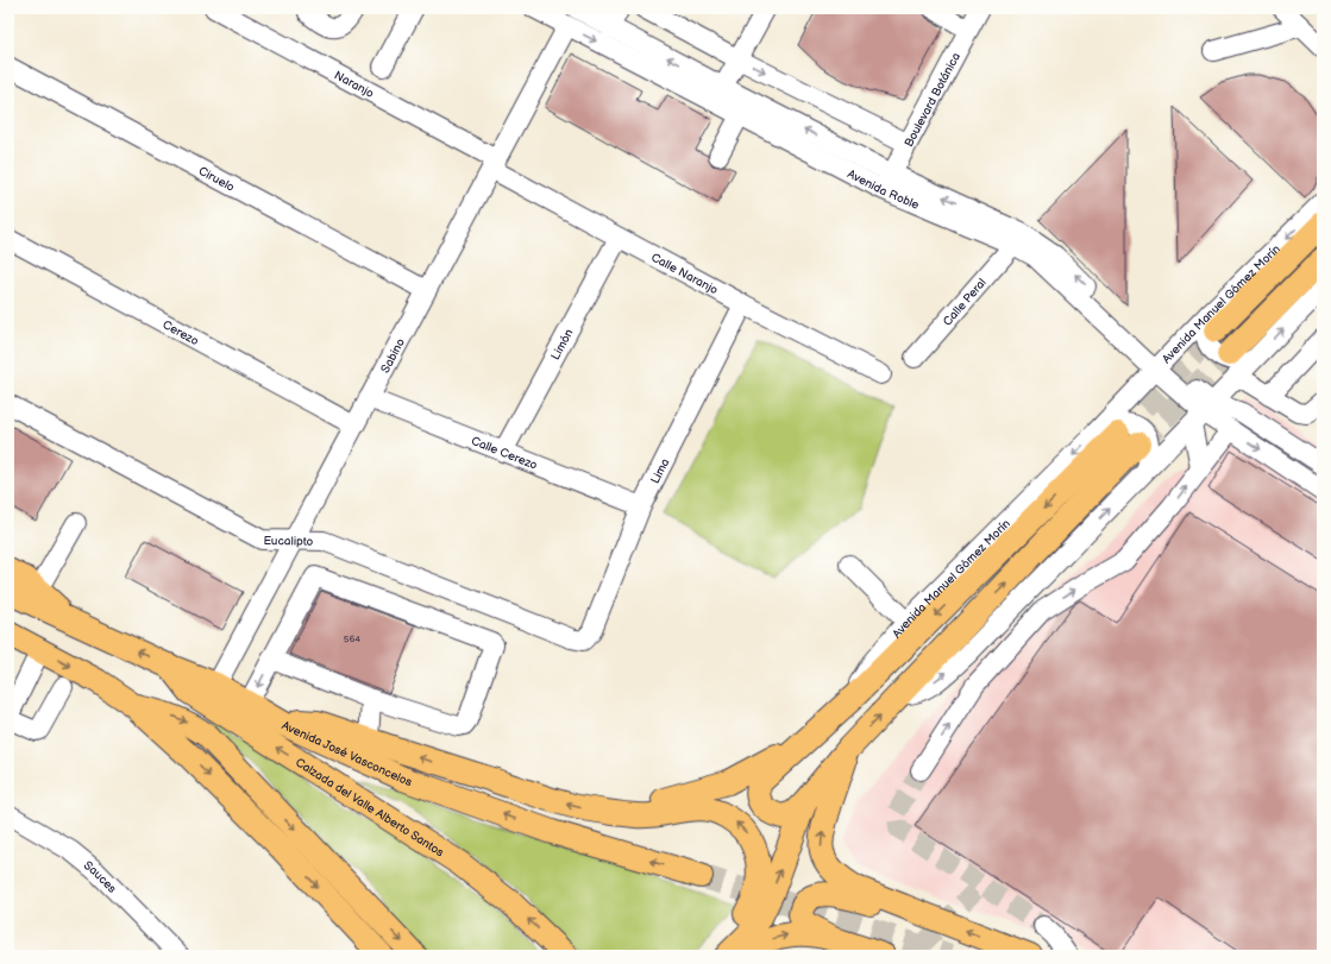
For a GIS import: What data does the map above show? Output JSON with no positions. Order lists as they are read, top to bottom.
{
  "streets": {
    "main road": ["Avenida Manuel Gómez Morín", "Avenida José Vasconcelos", "Calzada del Valle Alberto Santos"],
    "street": [
      "Naranjo",
      "Boulevard Botánica",
      "Ciruelo",
      "Avenida Roble",
      "Calle Naranjo",
      "Calle Peral",
      "Cerezo",
      "Limón",
      "Sabino",
      "Calle Cerezo",
      "Lima",
      "Eucalipto",
      "Sauces"
    ]
  },
  "crossings": [
    ["Naranjo", "Calle Naranjo"],
    ["Naranjo", "Sabino"],
    ["Boulevard Botánica", "Avenida Roble"],
    ["Ciruelo", "Sabino"],
    ["Avenida Roble", "Calle Peral"],
    ["Avenida Roble", "Avenida Manuel Gómez Morín"],
    ["Avenida Roble", "Sabino"],
    ["Calle Naranjo", "Limón"],
    ["Calle Naranjo", "Sabino"],
    ["Calle Naranjo", "Lima"],
    ["Cerezo", "Sabino"],
    ["Limón", "Calle Cerezo"],
    ["Sabino", "Calle Cerezo"],
    ["Sabino", "Eucalipto"],
    ["Sabino", "Avenida José Vasconcelos"],
    ["Calle Cerezo", "Lima"],
    ["Lima", "Eucalipto"],
    ["Avenida José Vasconcelos", "Calzada del Valle Alberto Santos"]
  ],
  "house_numbers": ["564"]
}
